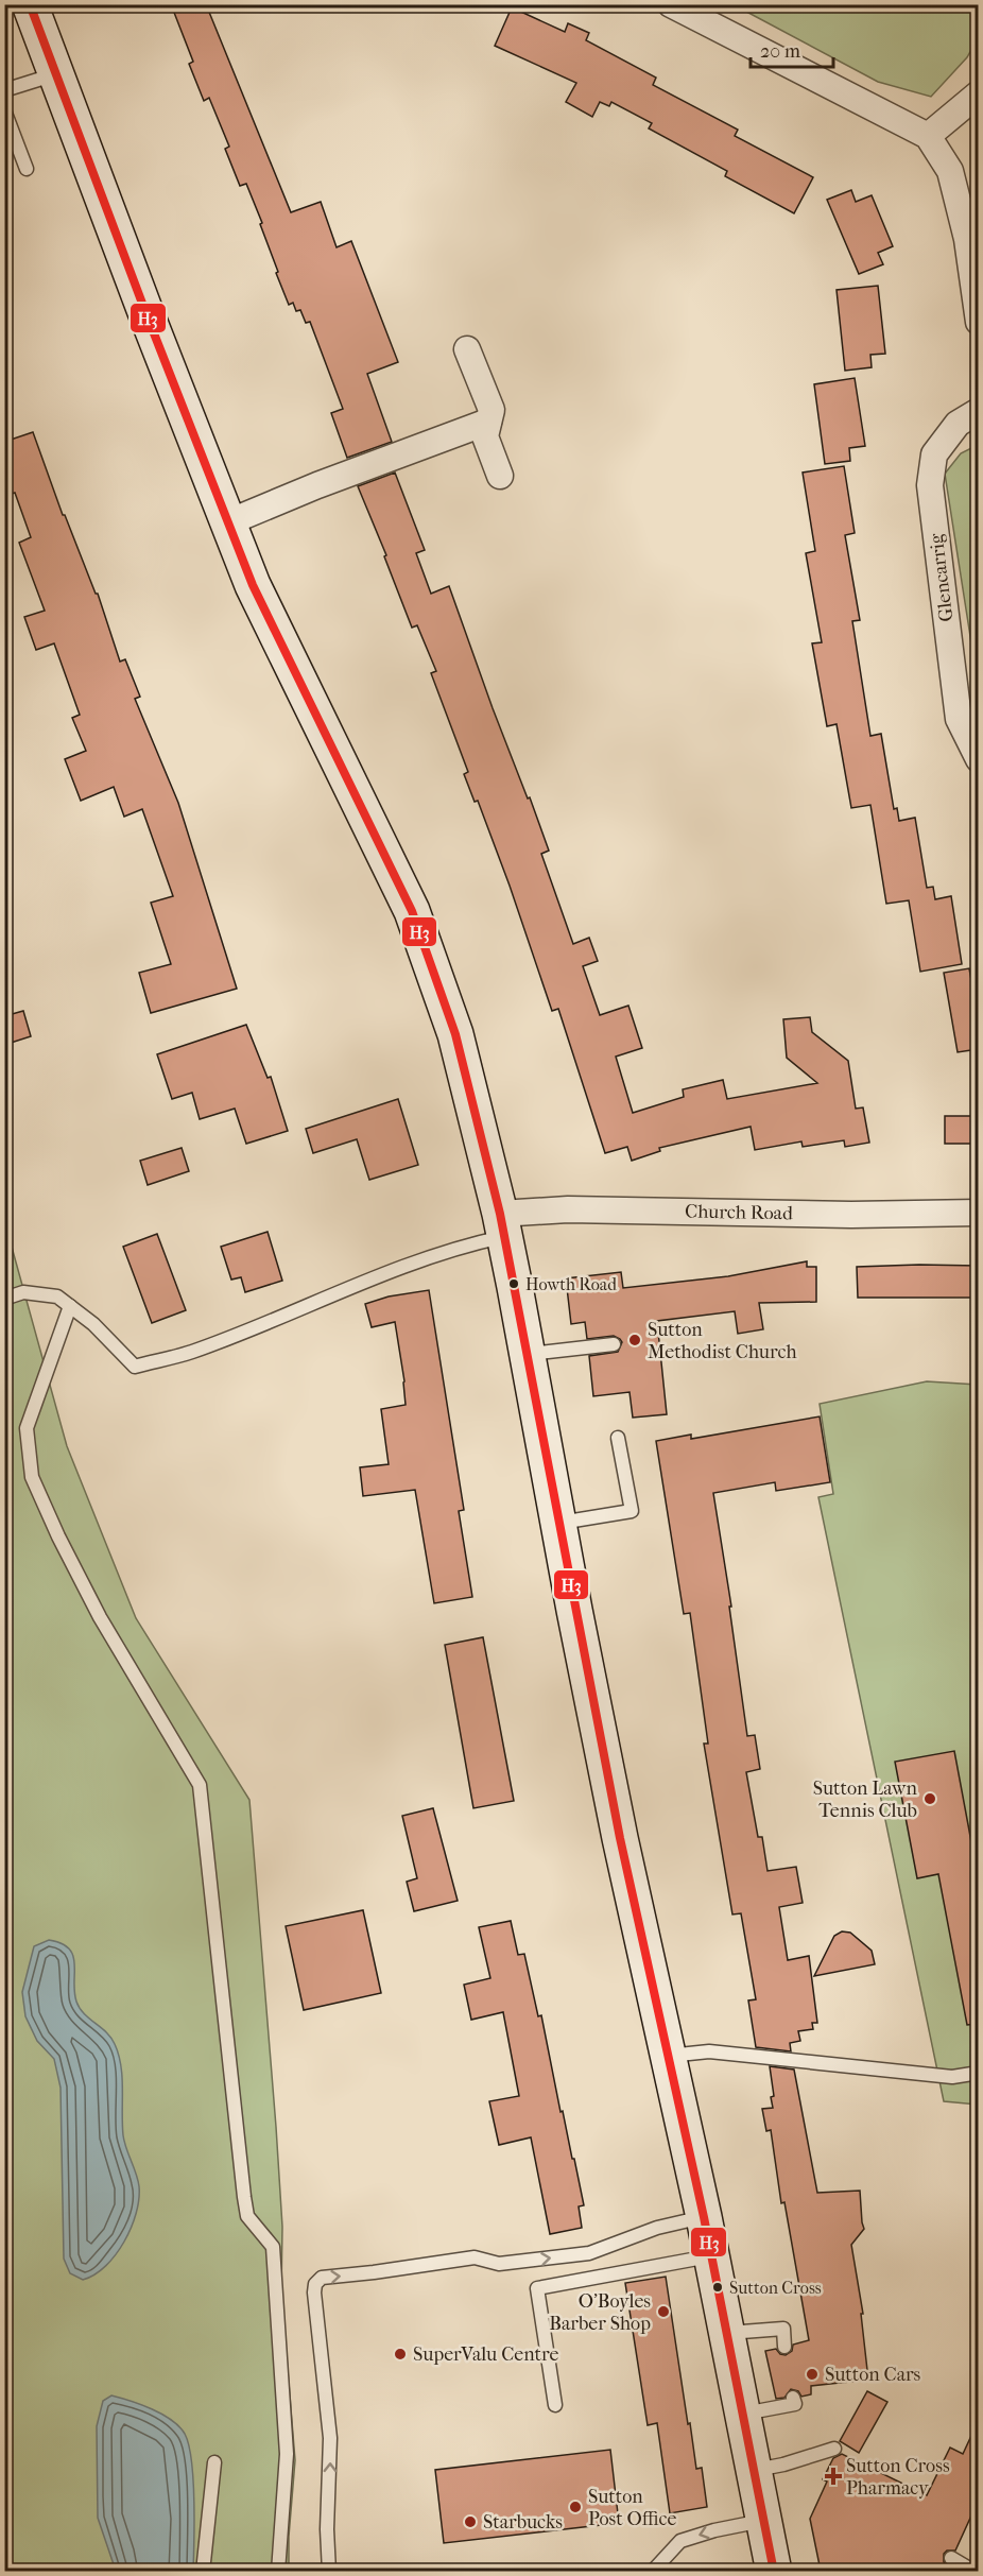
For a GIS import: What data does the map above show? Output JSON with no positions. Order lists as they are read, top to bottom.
{
  "streets": {
    "street": ["Glencarrig", "Church Road"]
  },
  "places": {
    "other": [
      "Howth Road",
      "Sutton Methodist Church",
      "Sutton Lawn Tennis Club",
      "Sutton Cross",
      "O'Boyles Barber Shop",
      "SuperValu Centre",
      "Sutton Cars",
      "Sutton Post Office",
      "Starbucks"
    ],
    "health": ["Sutton Cross Pharmacy"]
  },
  "lines": ["transit line H3"],
  "scale_bar": "20 m"
}
